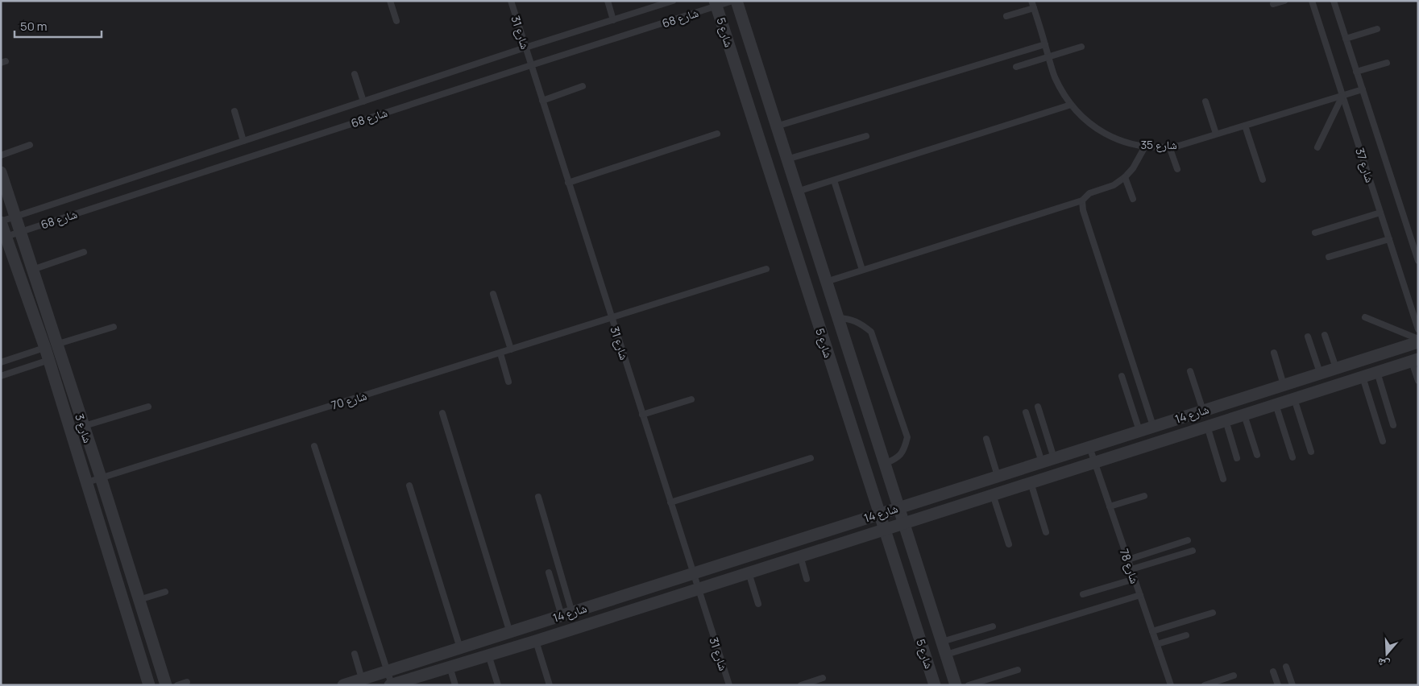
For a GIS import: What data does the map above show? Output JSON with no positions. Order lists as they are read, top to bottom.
{
  "streets": {
    "street": ["شارع 5", "شارع 14", "شارع 3"],
    "lane": [
      "شارع 68",
      "شارع 31",
      "شارع 35",
      "شارع 37",
      "شارع 70",
      "شارع 78"
    ]
  },
  "crossings": [
    ["شارع 68", "شارع 31"],
    ["شارع 68", "شارع 5"],
    ["شارع 68", "شارع 3"],
    ["شارع 31", "شارع 70"],
    ["شارع 31", "شارع 14"],
    ["شارع 5", "شارع 14"],
    ["شارع 35", "شارع 37"],
    ["شارع 70", "شارع 3"],
    ["شارع 14", "شارع 78"]
  ],
  "scale_bar": "50 m",
  "north": "bottom"
}
